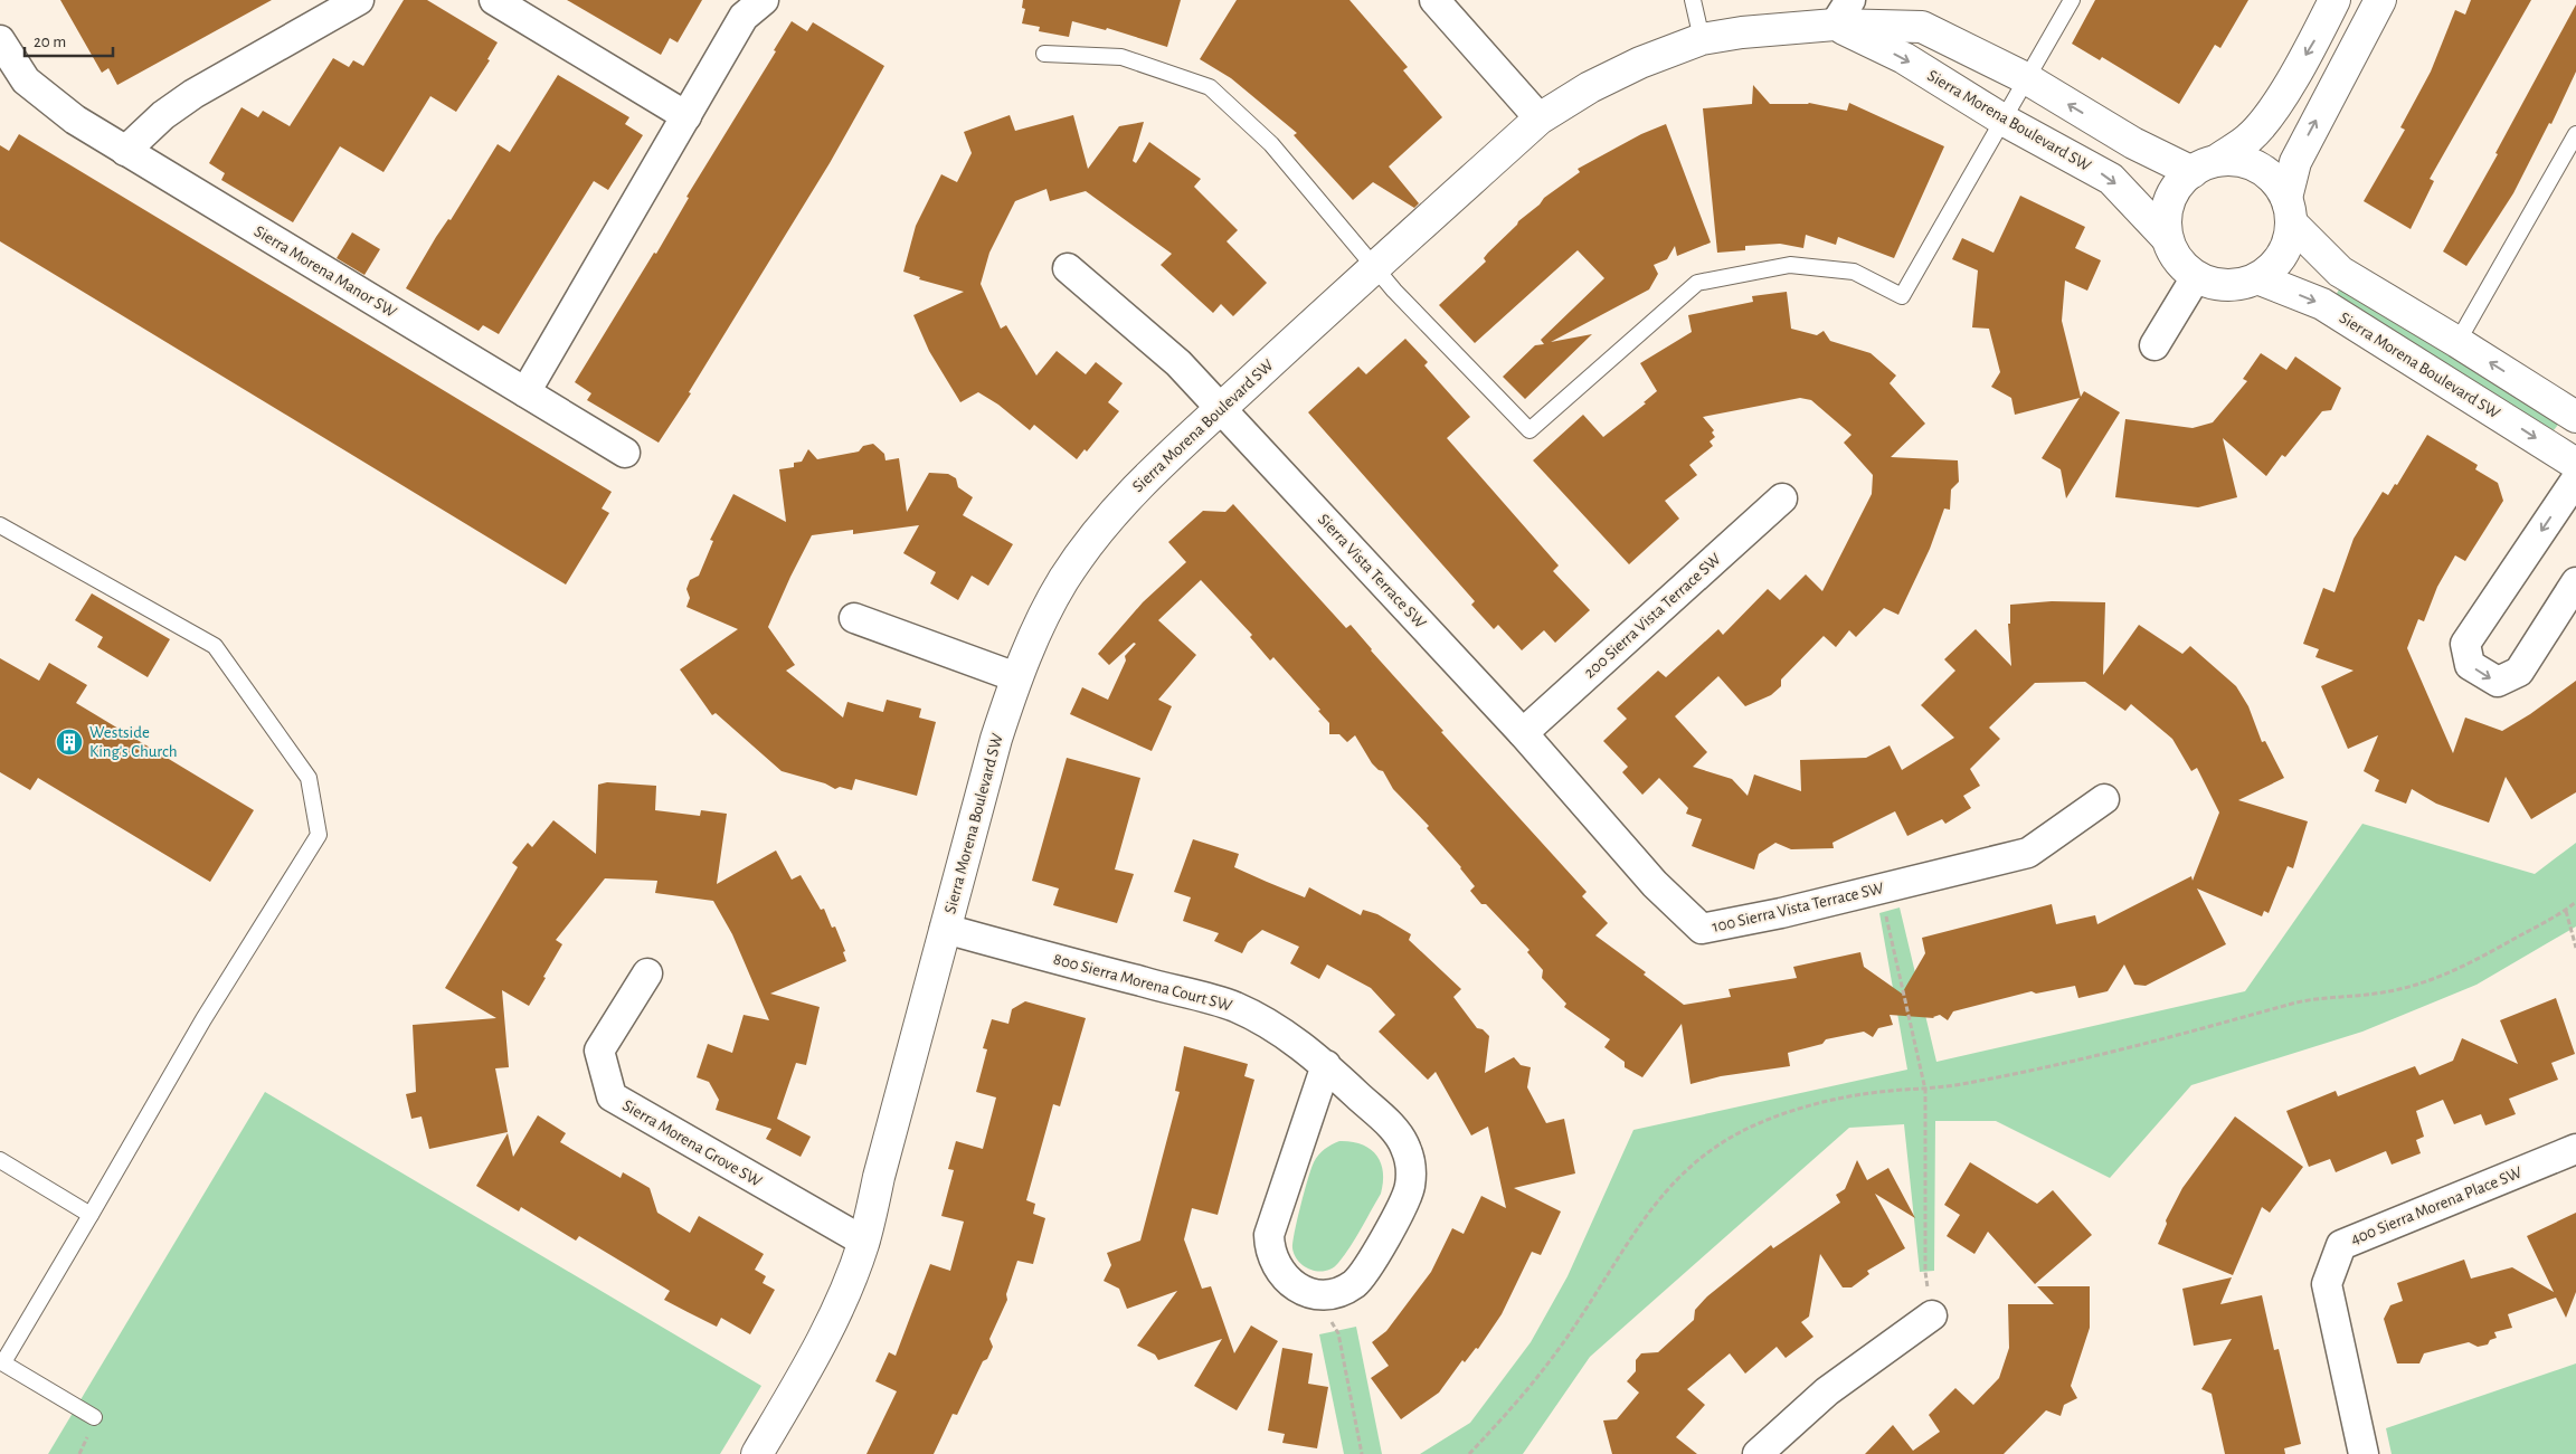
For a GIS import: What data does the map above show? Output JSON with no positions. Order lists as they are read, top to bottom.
{
  "streets": {
    "street": [
      "Sierra Morena Boulevard SW",
      "Sierra Morena Manor SW",
      "Sierra Vista Terrace SW",
      "200 Sierra Vista Terrace SW",
      "100 Sierra Vista Terrace SW",
      "800 Sierra Morena Court SW",
      "Sierra Morena Grove SW",
      "400 Sierra Morena Place SW"
    ]
  },
  "crossings": [
    ["Sierra Morena Boulevard SW", "Sierra Vista Terrace SW"],
    ["Sierra Morena Boulevard SW", "800 Sierra Morena Court SW"],
    ["Sierra Morena Boulevard SW", "Sierra Morena Grove SW"],
    ["Sierra Vista Terrace SW", "200 Sierra Vista Terrace SW"],
    ["Sierra Vista Terrace SW", "100 Sierra Vista Terrace SW"],
    ["200 Sierra Vista Terrace SW", "100 Sierra Vista Terrace SW"]
  ],
  "places": {
    "building": ["Westside King's Church"]
  },
  "scale_bar": "20 m"
}
